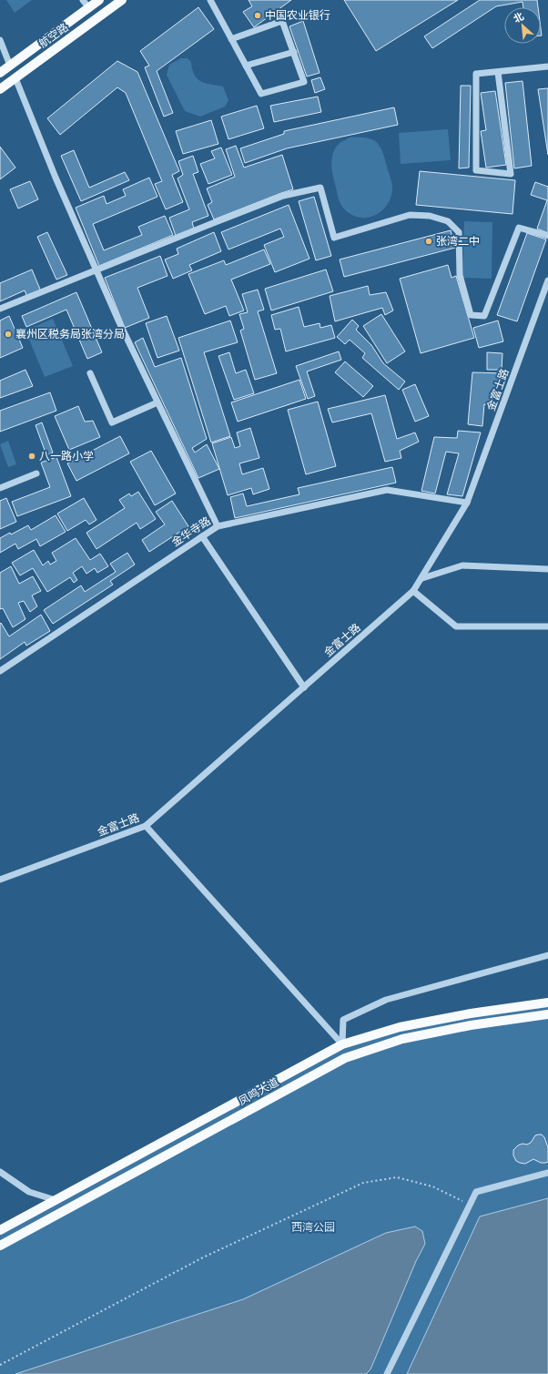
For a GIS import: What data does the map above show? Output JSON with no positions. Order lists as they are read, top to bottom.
{
  "streets": {
    "main road": ["航空路", "凤鸣大道"],
    "street": ["金富士路", "金华寺路"]
  },
  "crossings": [
    ["金富士路", "金华寺路"]
  ],
  "parks": ["西湾公园"],
  "places": [
    "中国农业银行",
    "张湾二中",
    "襄州区税务局张湾分局",
    "八一路小学"
  ],
  "north": "top left"
}
